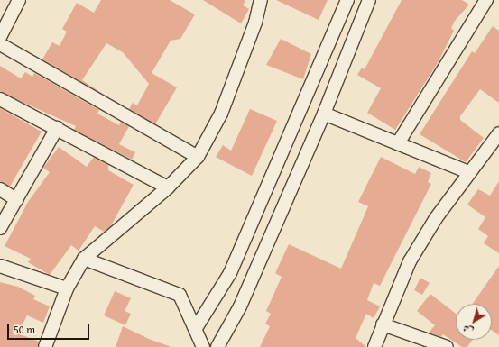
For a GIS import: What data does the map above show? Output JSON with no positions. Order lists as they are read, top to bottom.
{
  "scale_bar": "50 m",
  "north": "bottom left"
}
